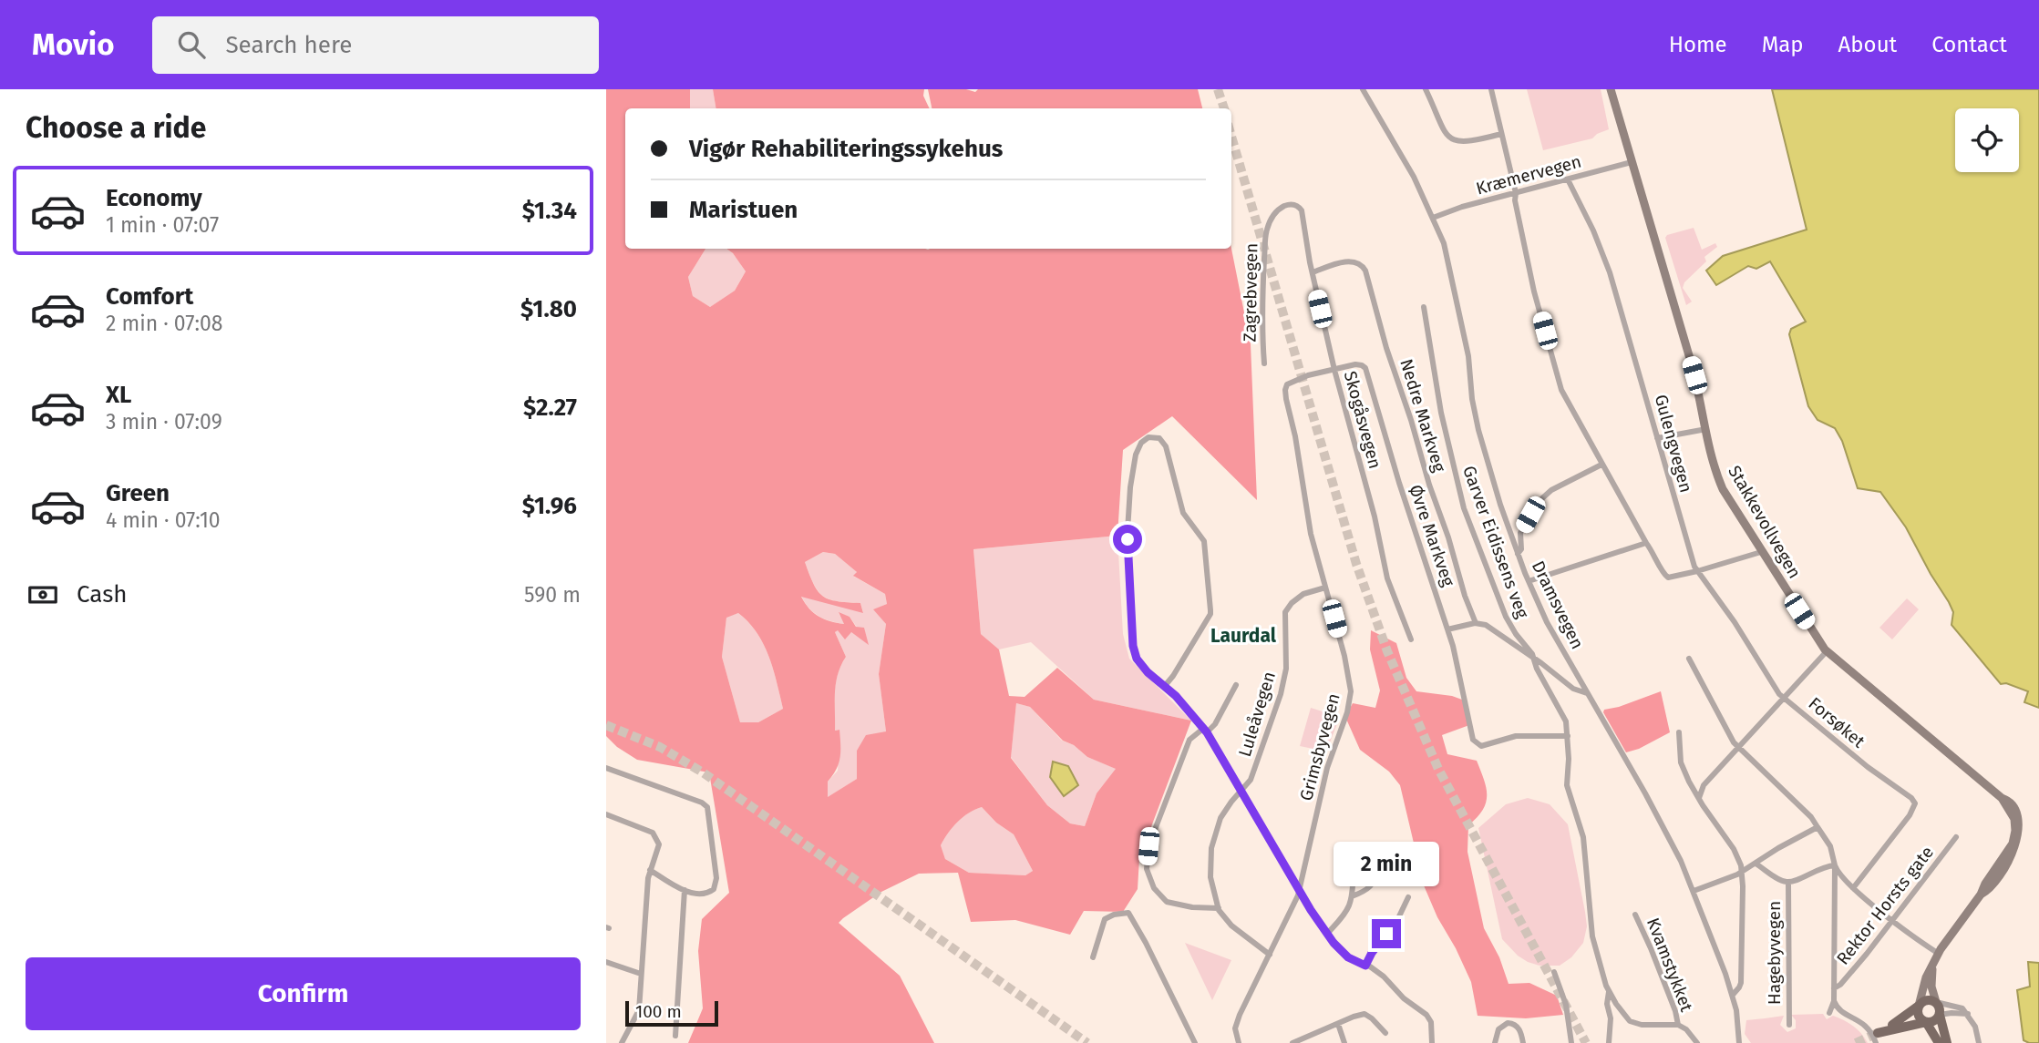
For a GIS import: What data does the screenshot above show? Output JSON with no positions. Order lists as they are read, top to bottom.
{
  "streets": {
    "street": [
      "Kræmervegen",
      "Zagrebvegen",
      "Nedre Markveg",
      "Skogåsvegen",
      "Gulengvegen",
      "Stakkevollvegen",
      "Øvre Markveg",
      "Garver Eidissens veg",
      "Dramsvegen",
      "Luleåvegen",
      "Forsøket",
      "Grimsbyvegen",
      "Rektor Horsts gate",
      "Hagebyvegen",
      "Kvamstykket"
    ]
  },
  "crossings": [
    ["Kræmervegen", "Gulengvegen"],
    ["Kræmervegen", "Stakkevollvegen"],
    ["Kræmervegen", "Dramsvegen"],
    ["Zagrebvegen", "Skogåsvegen"],
    ["Nedre Markveg", "Skogåsvegen"],
    ["Skogåsvegen", "Øvre Markveg"],
    ["Skogåsvegen", "Grimsbyvegen"],
    ["Gulengvegen", "Forsøket"],
    ["Øvre Markveg", "Garver Eidissens veg"],
    ["Øvre Markveg", "Grimsbyvegen"],
    ["Luleåvegen", "Grimsbyvegen"]
  ],
  "districts": ["Laurdal"],
  "scale_bar": "100 m",
  "page": {
    "header": "Movio",
    "search": "Search here",
    "nav": [
      "Home",
      "Map",
      "About",
      "Contact"
    ],
    "heading": "Choose a ride",
    "banner": ["Vigør Rehabiliteringssykehus", "Maristuen"],
    "list": [
      {
        "name": "Economy",
        "note": "1 min · 07:07",
        "value": "$1.34"
      },
      {
        "name": "Comfort",
        "note": "2 min · 07:08",
        "value": "$1.80"
      },
      {
        "name": "XL",
        "note": "3 min · 07:09",
        "value": "$2.27"
      },
      {
        "name": "Green",
        "note": "4 min · 07:10",
        "value": "$1.96"
      }
    ],
    "pay": ["Cash", "590 m"],
    "bubble": "2 min",
    "buttons": "Confirm",
    "scale": "100 m"
  }
}
